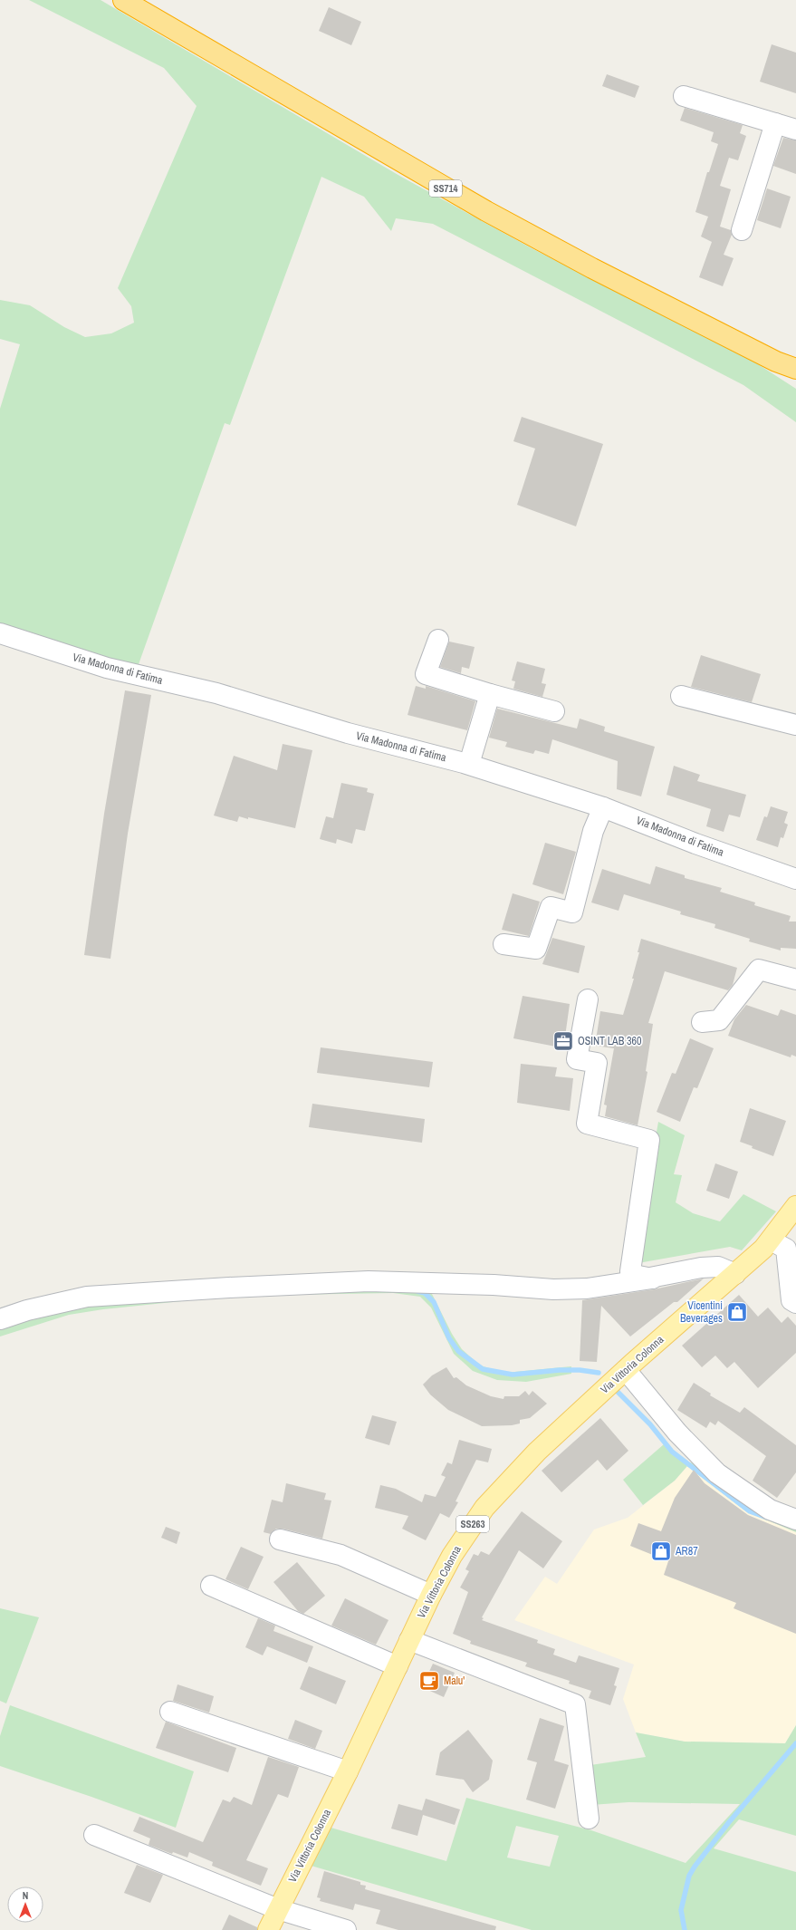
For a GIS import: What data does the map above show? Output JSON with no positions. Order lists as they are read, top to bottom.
{
  "streets": {
    "highway": ["SS714"],
    "main road": ["Via Vittoria Colonna", "SS263"],
    "street": ["Via Madonna di Fatima"]
  },
  "places": {
    "office": ["OSINT LAB 360"],
    "shop": ["Vicentini Beverages", "AR87"],
    "cafe": ["Malu'"]
  },
  "north": "top"
}
